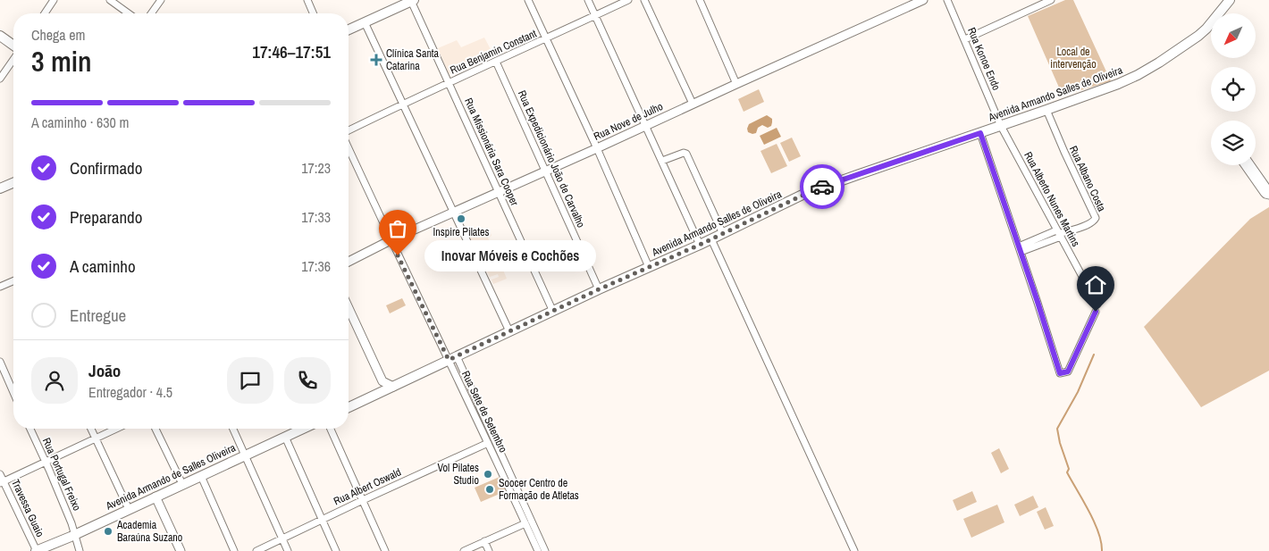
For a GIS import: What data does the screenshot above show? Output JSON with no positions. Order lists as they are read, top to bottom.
{
  "streets": {
    "main road": ["Avenida Armando Salles de Oliveira", "Avenida Armando de Salles Oliveira"],
    "street": [
      "Rua Benjamin Constant",
      "Rua Konoe Endo",
      "Rua Nove de Julho",
      "Rua Missionária Sara Cooper",
      "Rua Expedicionário João de Carvalho",
      "Rua Albano Costa",
      "Rua Alberto Nunes Martins",
      "Rua Sete de Setembro",
      "Rua Portugal Freixo",
      "Rua Albert Oswald",
      "Travessa Guaio"
    ]
  },
  "crossings": [
    ["Rua Benjamin Constant", "Rua Missionária Sara Cooper"],
    ["Rua Benjamin Constant", "Rua Expedicionário João de Carvalho"],
    ["Rua Konoe Endo", "Avenida Armando Salles de Oliveira"],
    ["Rua Konoe Endo", "Rua Alberto Nunes Martins"],
    ["Avenida Armando Salles de Oliveira", "Rua Missionária Sara Cooper"],
    ["Avenida Armando Salles de Oliveira", "Rua Expedicionário João de Carvalho"],
    ["Avenida Armando Salles de Oliveira", "Rua Albano Costa"],
    ["Avenida Armando Salles de Oliveira", "Rua Alberto Nunes Martins"],
    ["Avenida Armando Salles de Oliveira", "Rua Sete de Setembro"],
    ["Rua Nove de Julho", "Rua Missionária Sara Cooper"],
    ["Rua Nove de Julho", "Rua Expedicionário João de Carvalho"],
    ["Rua Nove de Julho", "Rua Sete de Setembro"],
    ["Rua Albano Costa", "Rua Alberto Nunes Martins"],
    ["Rua Sete de Setembro", "Rua Albert Oswald"],
    ["Rua Portugal Freixo", "Avenida Armando de Salles Oliveira"],
    ["Avenida Armando de Salles Oliveira", "Travessa Guaio"]
  ],
  "parks": ["Local de intervenção"],
  "places": {
    "health": ["Clínica Santa Catarina"],
    "other": [
      "Inspire Pilates",
      "Inovar Móveis e Cochões",
      "Vol Pilates Studio",
      "Soocer Centro de Formação de Atletas",
      "Academia Baraúna Suzano"
    ]
  },
  "north": "bottom left",
  "page": {
    "heading": ["3 min", "Chega em", "17:46–17:51"],
    "panel": ["João", "Entregador · 4.5"],
    "bar": "A caminho · 630 m",
    "list": [
      ["Confirmado", "17:23"],
      ["Preparando", "17:33"],
      ["A caminho", "17:36"],
      "Entregue"
    ],
    "bubble": "Inovar Móveis e Cochões"
  }
}
